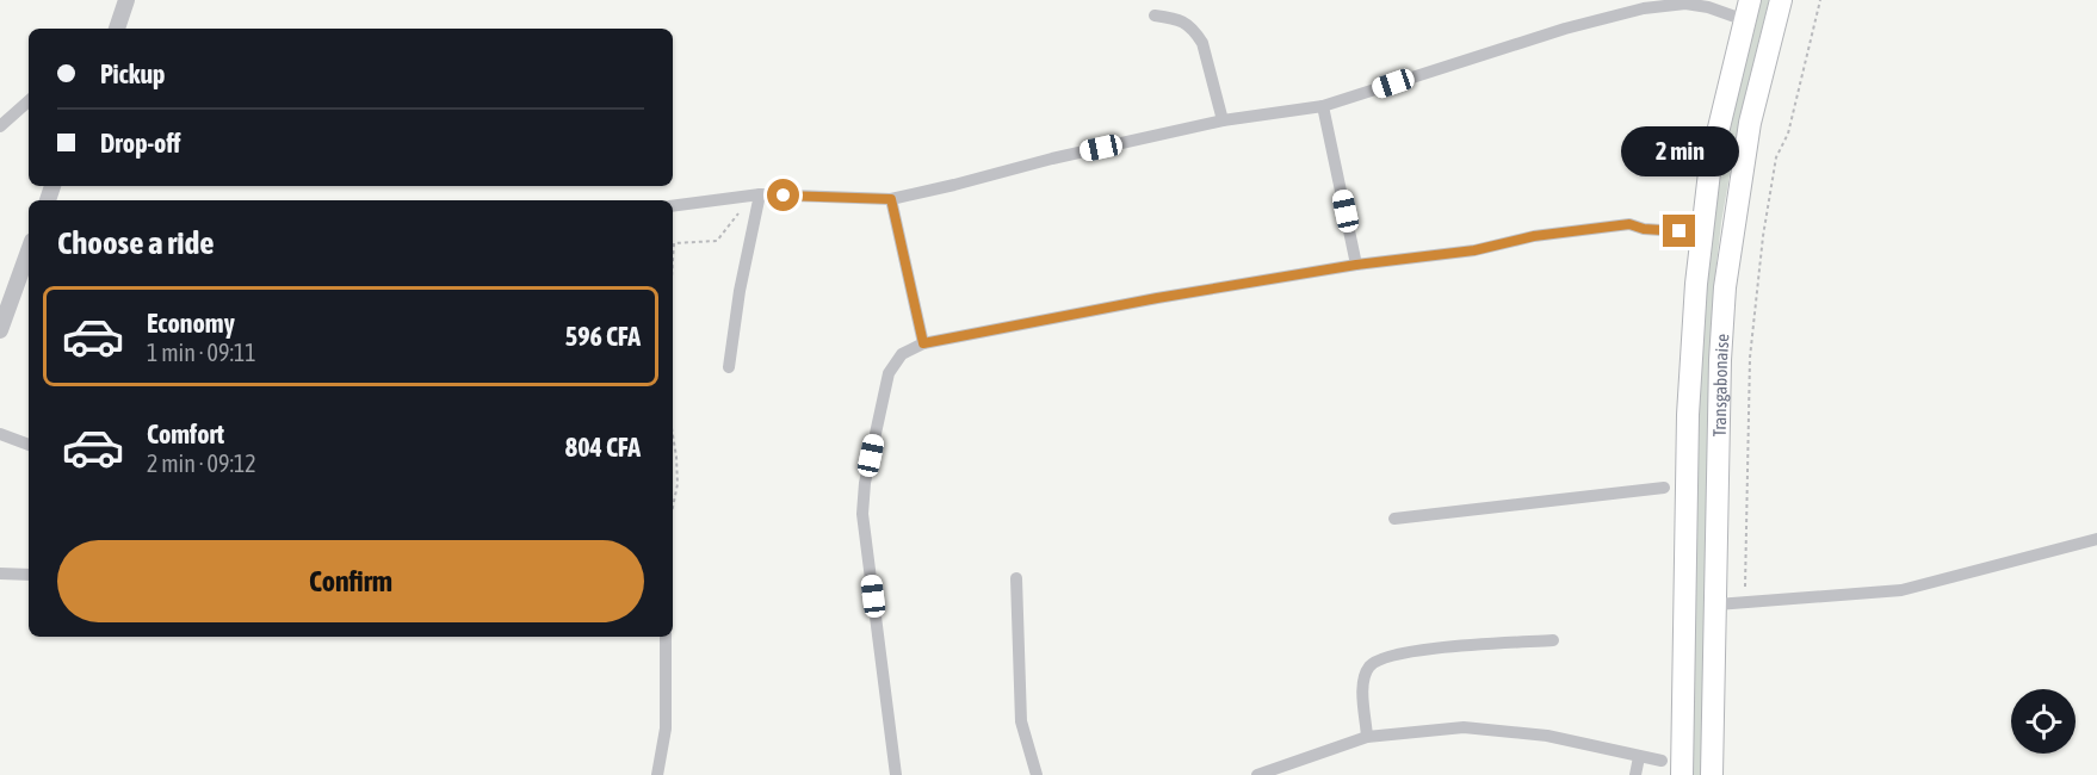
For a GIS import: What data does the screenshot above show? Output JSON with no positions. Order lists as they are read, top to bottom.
{
  "streets": {
    "highway": ["Transgabonaise"]
  },
  "page": {
    "banner": ["Pickup", "Drop-off"],
    "bubble": "2 min",
    "heading": "Choose a ride",
    "list": [
      {
        "name": "Economy",
        "note": "1 min · 09:11",
        "value": "596 CFA"
      },
      {
        "name": "Comfort",
        "note": "2 min · 09:12",
        "value": "804 CFA"
      }
    ],
    "buttons": "Confirm"
  }
}
